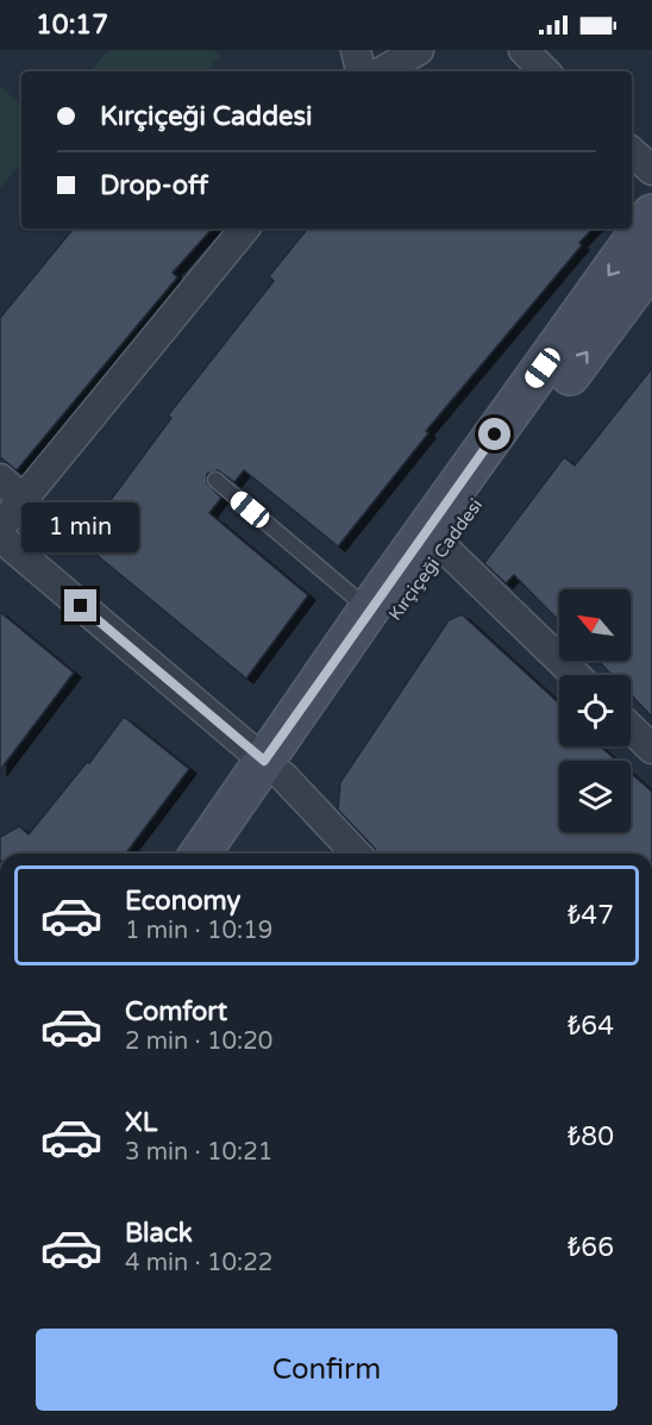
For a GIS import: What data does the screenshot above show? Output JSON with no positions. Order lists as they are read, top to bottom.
{
  "streets": {
    "main road": ["Kırçiçeği Caddesi"]
  },
  "north": "top left",
  "page": {
    "status": "10:17",
    "banner": ["Kırçiçeği Caddesi", "Drop-off"],
    "bubble": "1 min",
    "list": [
      {
        "name": "Economy",
        "note": "1 min · 10:19",
        "value": "₺47"
      },
      {
        "name": "Comfort",
        "note": "2 min · 10:20",
        "value": "₺64"
      },
      {
        "name": "XL",
        "note": "3 min · 10:21",
        "value": "₺80"
      },
      {
        "name": "Black",
        "note": "4 min · 10:22",
        "value": "₺66"
      }
    ],
    "buttons": "Confirm"
  }
}
